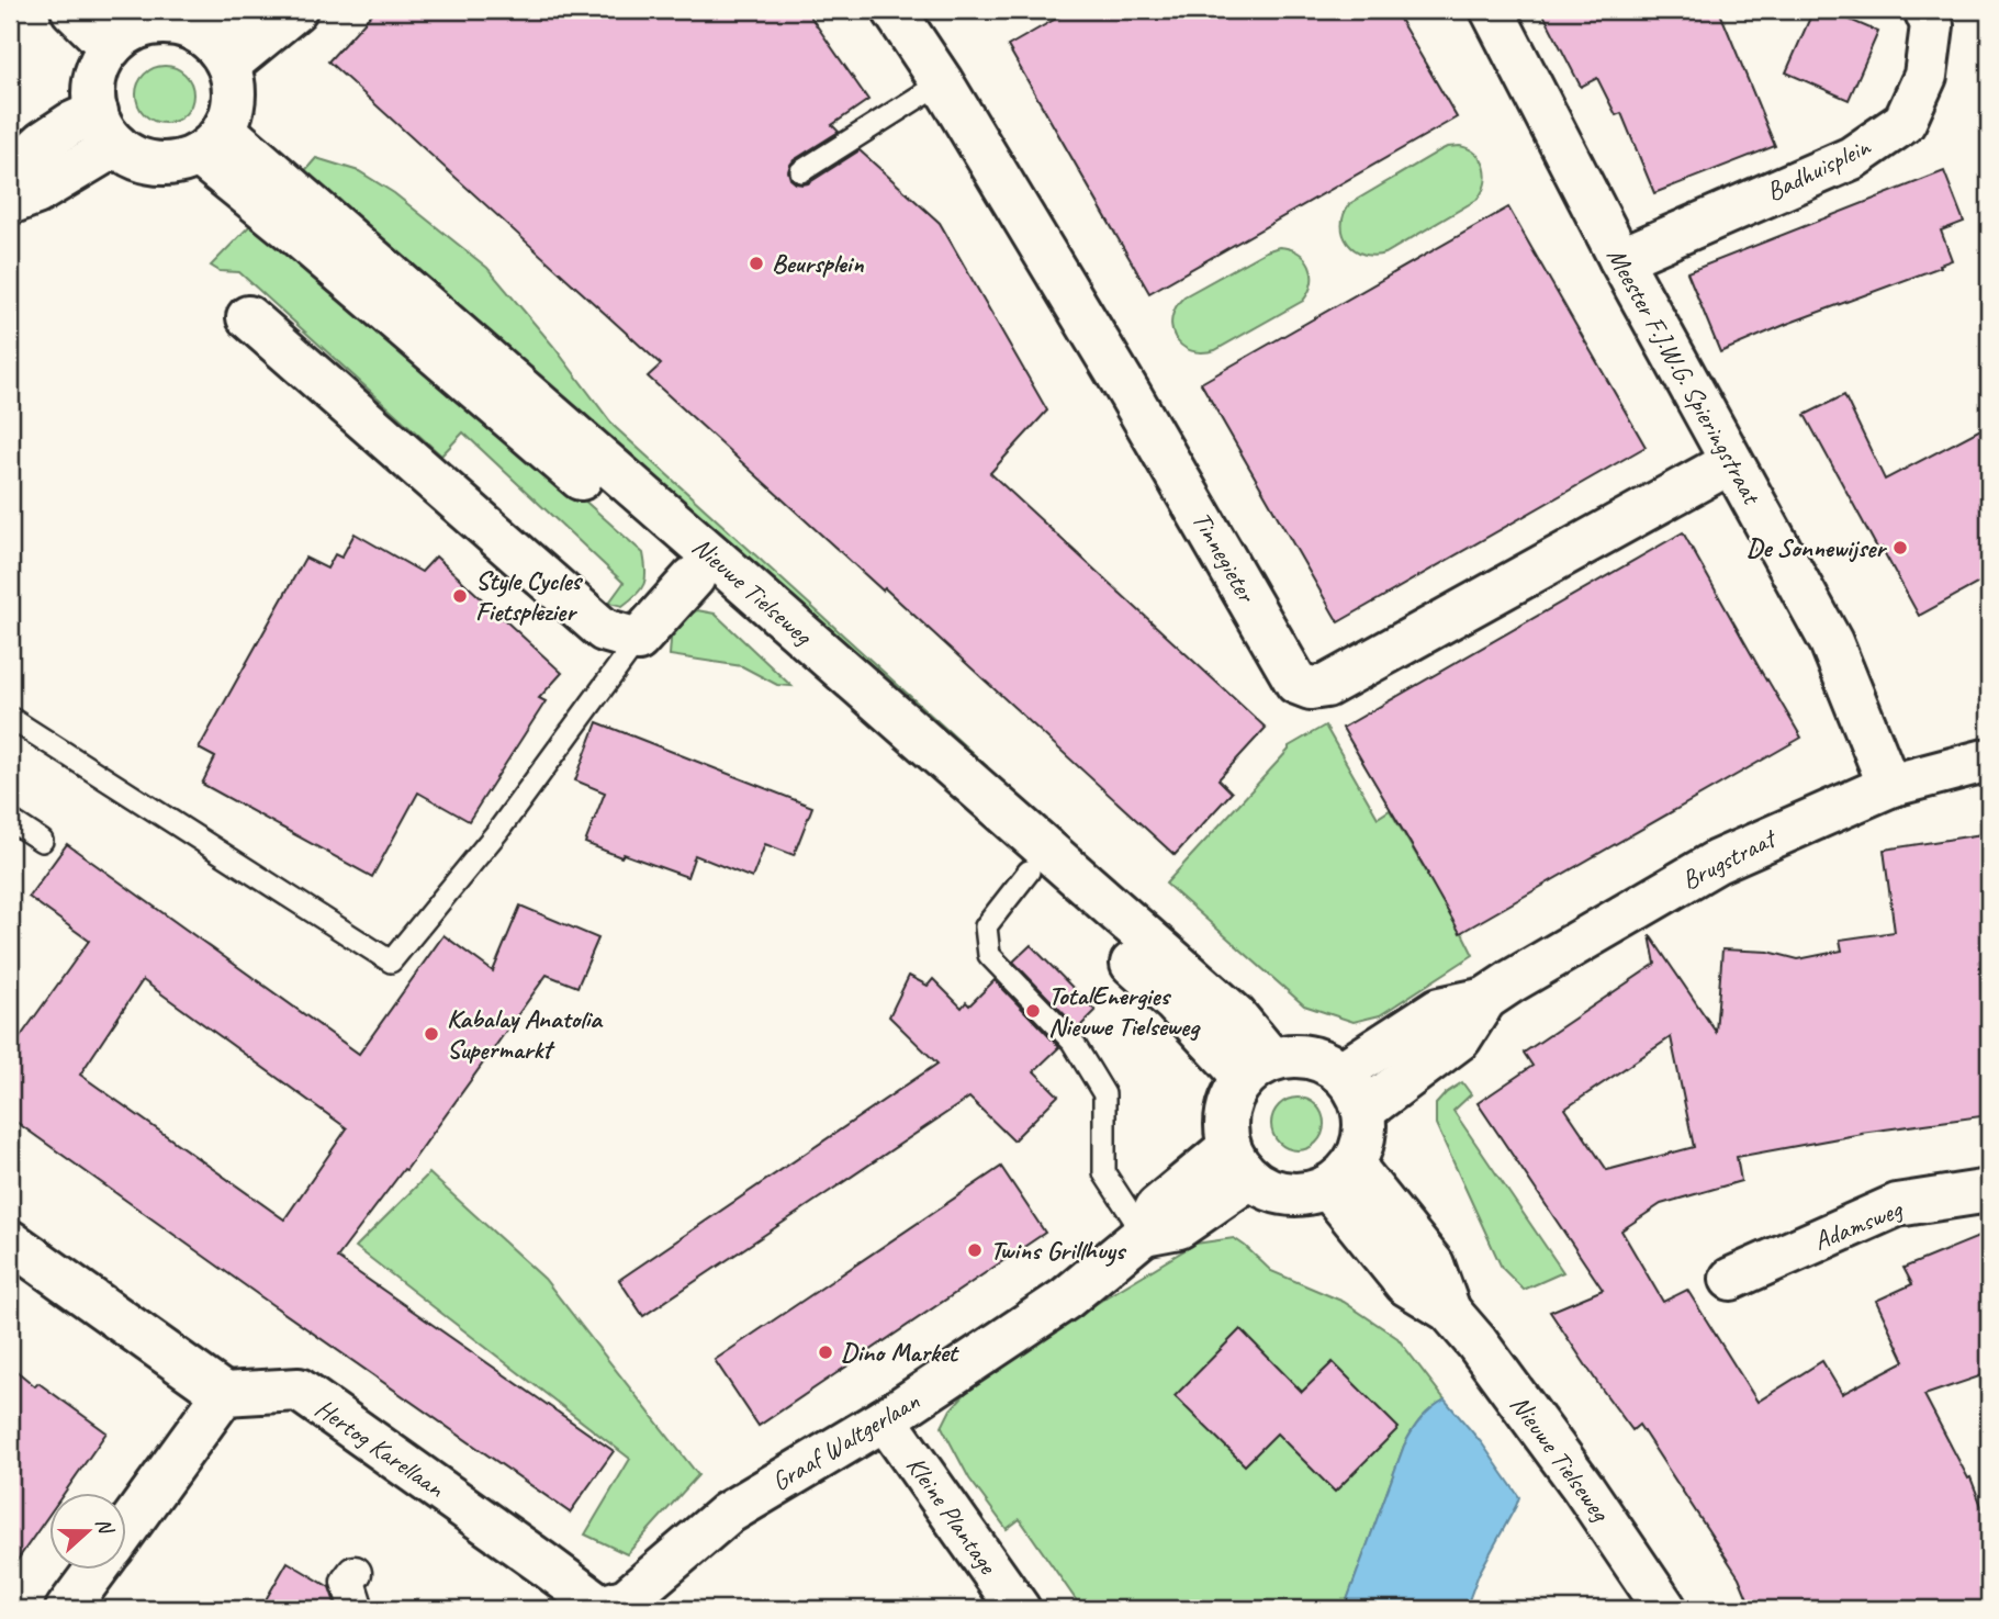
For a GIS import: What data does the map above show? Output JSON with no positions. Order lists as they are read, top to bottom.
{
  "streets": {
    "street": [
      "Badhuisplein",
      "Meester F.J.W.G. Spieringstraat",
      "Tinnegieter",
      "Nieuwe Tielseweg",
      "Brugstraat",
      "Adamsweg",
      "Graaf Waltgerlaan",
      "Hertog Karellaan",
      "Kleine Plantage"
    ]
  },
  "crossings": [
    ["Badhuisplein", "Meester F.J.W.G. Spieringstraat"],
    ["Meester F.J.W.G. Spieringstraat", "Tinnegieter"],
    ["Meester F.J.W.G. Spieringstraat", "Brugstraat"],
    ["Nieuwe Tielseweg", "Brugstraat"],
    ["Nieuwe Tielseweg", "Graaf Waltgerlaan"],
    ["Brugstraat", "Graaf Waltgerlaan"],
    ["Graaf Waltgerlaan", "Hertog Karellaan"],
    ["Graaf Waltgerlaan", "Kleine Plantage"]
  ],
  "places": [
    "Beursplein",
    "De Sonnewijser",
    "Style Cycles Fietsplezier",
    "TotalEnergies Nieuwe Tielseweg",
    "Kabalay Anatolia Supermarkt",
    "Twins Grillhuys",
    "Dino Market"
  ],
  "north": "right"
}
